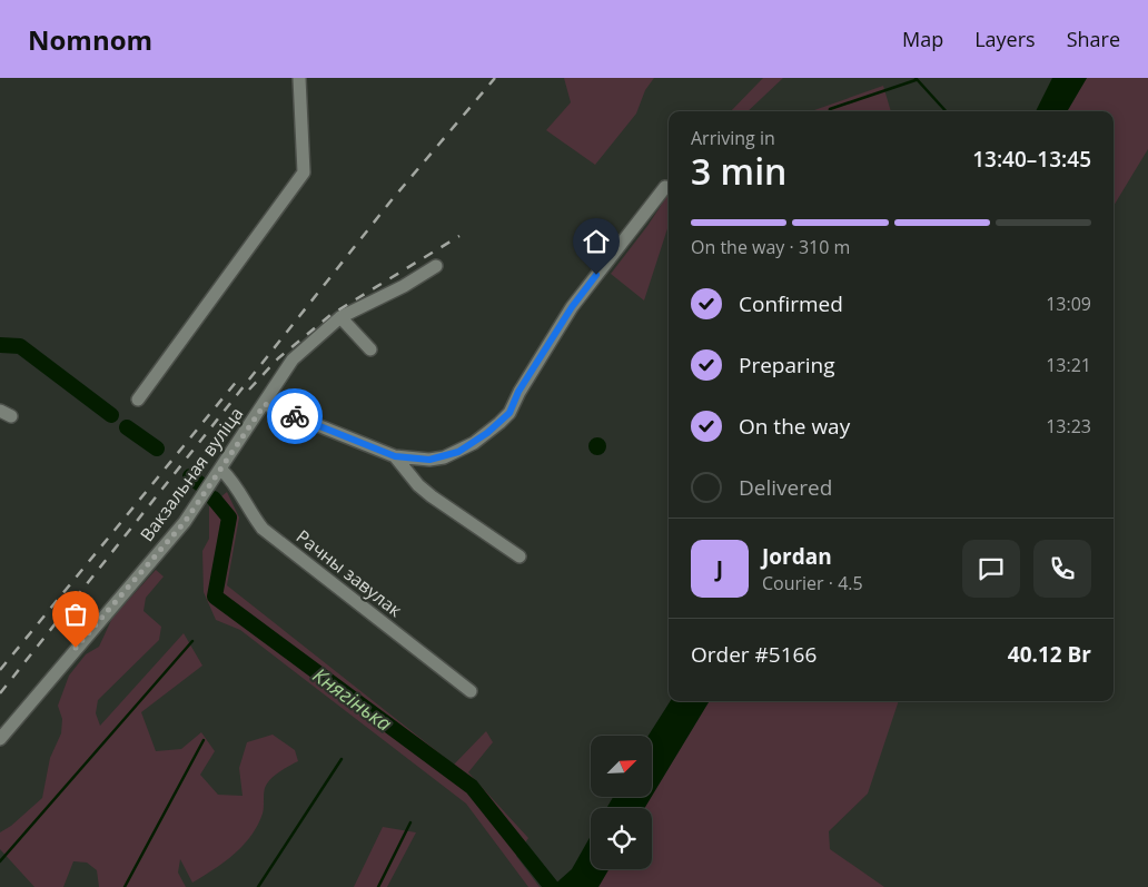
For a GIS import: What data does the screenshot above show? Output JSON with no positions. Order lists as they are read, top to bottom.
{
  "streets": {
    "street": ["Вакзальная вуліца", "Рачны завулак"]
  },
  "crossings": [
    ["Вакзальная вуліца", "Рачны завулак"]
  ],
  "water": ["Княгінька"],
  "north": "top right",
  "page": {
    "header": "Nomnom",
    "nav": ["Map", "Layers", "Share"],
    "heading": ["3 min", "Arriving in", "13:40–13:45"],
    "panel": [
      "Jordan",
      "Courier · 4.5",
      "Order #5166",
      "40.12 Br"
    ],
    "bar": "On the way · 310 m",
    "list": [
      ["Confirmed", "13:09"],
      ["Preparing", "13:21"],
      ["On the way", "13:23"],
      "Delivered"
    ],
    "round": "J"
  }
}
